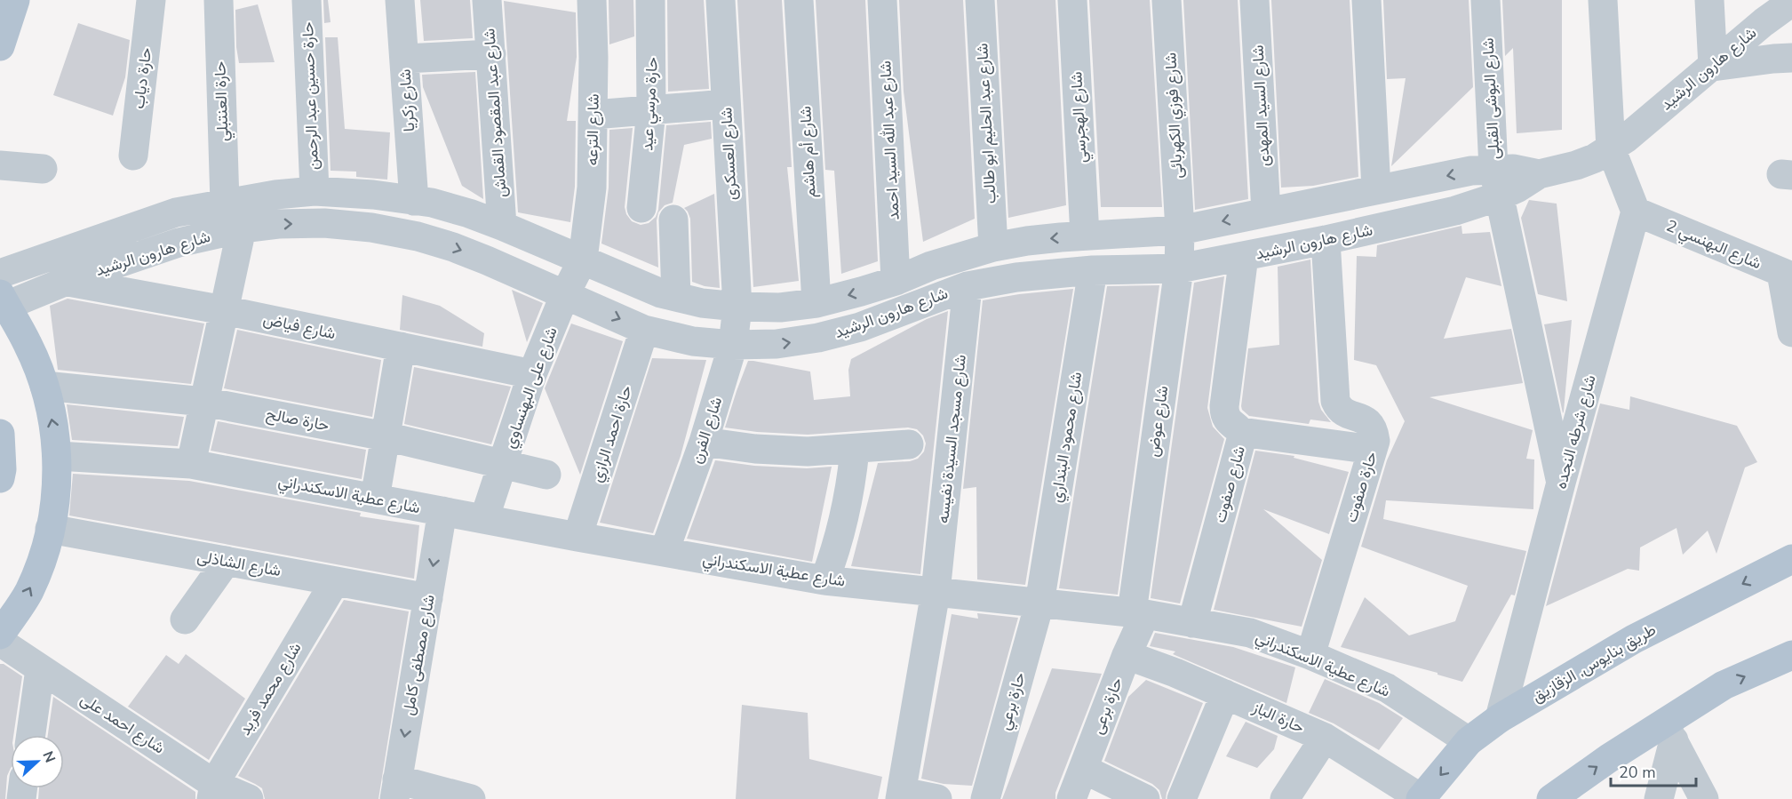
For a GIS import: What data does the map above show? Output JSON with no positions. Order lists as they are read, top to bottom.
{
  "streets": {
    "main road": ["طريق بنايوس, الزقازيق"],
    "street": [
      "شارع هارون الرشيد",
      "حارة دياب",
      "حارة حسين عبد الرحمن",
      "شارع البوشى القبلى",
      "شارع زكريا",
      "حارة العنتبلي",
      "حارة مرسي عيد",
      "شارع السيد المهدى",
      "شارع عبد المقصود القماش",
      "شارع فوزي الكهربائى",
      "شارع الهجرسي",
      "شارع عبد الحليم ابو طالب",
      "شارع الترعه",
      "شارع عبد الله السيد احمد",
      "شارع أم هاشم",
      "شارع العسكرى",
      "شارع البهنسي 2",
      "شارع فياض",
      "شارع على البهنساوي",
      "حارة صالح",
      "شارع عوض",
      "شارع الفرن",
      "شارع شرطه النجده",
      "حارة احمد الرازي",
      "شارع محمود البنداري",
      "شارع مسجد السيدة نفيسه",
      "شارع صفوت",
      "حارة صفوت",
      "شارع عطية الاسكندراني",
      "شارع الشاذلى",
      "شارع مصطفى كامل",
      "شارع محمد فريد",
      "حارة برعي",
      "حارة برعى",
      "حارة الباز",
      "شارع احمد على"
    ]
  },
  "crossings": [
    ["شارع هارون الرشيد", "حارة حسين عبد الرحمن"],
    ["شارع هارون الرشيد", "شارع البوشى القبلى"],
    ["شارع هارون الرشيد", "شارع زكريا"],
    ["شارع هارون الرشيد", "حارة العنتبلي"],
    ["شارع هارون الرشيد", "شارع السيد المهدى"],
    ["شارع هارون الرشيد", "شارع عبد المقصود القماش"],
    ["شارع هارون الرشيد", "شارع فوزي الكهربائى"],
    ["شارع هارون الرشيد", "شارع الهجرسي"],
    ["شارع هارون الرشيد", "شارع عبد الحليم ابو طالب"],
    ["شارع هارون الرشيد", "شارع الترعه"],
    ["شارع هارون الرشيد", "شارع عبد الله السيد احمد"],
    ["شارع هارون الرشيد", "شارع أم هاشم"],
    ["شارع هارون الرشيد", "شارع العسكرى"],
    ["شارع هارون الرشيد", "شارع فياض"],
    ["شارع هارون الرشيد", "شارع على البهنساوي"],
    ["شارع هارون الرشيد", "شارع عوض"],
    ["شارع هارون الرشيد", "شارع الفرن"],
    ["شارع هارون الرشيد", "حارة احمد الرازي"],
    ["شارع هارون الرشيد", "شارع محمود البنداري"],
    ["شارع هارون الرشيد", "شارع مسجد السيدة نفيسه"],
    ["شارع هارون الرشيد", "شارع صفوت"],
    ["شارع هارون الرشيد", "حارة صفوت"],
    ["شارع البوشى القبلى", "شارع شرطه النجده"],
    ["شارع فوزي الكهربائى", "شارع عوض"],
    ["شارع الترعه", "شارع على البهنساوي"],
    ["شارع العسكرى", "شارع الفرن"],
    ["شارع البهنسي 2", "شارع شرطه النجده"],
    ["شارع فياض", "شارع على البهنساوي"],
    ["شارع على البهنساوي", "حارة صالح"],
    ["شارع على البهنساوي", "شارع عطية الاسكندراني"],
    ["شارع عوض", "شارع عطية الاسكندراني"],
    ["شارع عوض", "حارة برعى"],
    ["شارع الفرن", "شارع عطية الاسكندراني"],
    ["شارع شرطه النجده", "طريق بنايوس, الزقازيق"],
    ["حارة احمد الرازي", "شارع عطية الاسكندراني"],
    ["شارع محمود البنداري", "شارع عطية الاسكندراني"],
    ["شارع محمود البنداري", "حارة برعي"],
    ["شارع مسجد السيدة نفيسه", "شارع عطية الاسكندراني"],
    ["شارع صفوت", "شارع عطية الاسكندراني"],
    ["حارة صفوت", "شارع عطية الاسكندراني"],
    ["شارع عطية الاسكندراني", "شارع مصطفى كامل"],
    ["شارع عطية الاسكندراني", "طريق بنايوس, الزقازيق"],
    ["شارع عطية الاسكندراني", "حارة برعي"],
    ["شارع عطية الاسكندراني", "حارة برعى"],
    ["شارع الشاذلى", "شارع مصطفى كامل"],
    ["شارع الشاذلى", "شارع محمد فريد"],
    ["طريق بنايوس, الزقازيق", "حارة الباز"],
    ["شارع محمد فريد", "شارع احمد على"],
    ["حارة برعى", "حارة الباز"]
  ],
  "one_way": ["شارع مصطفى كامل"],
  "scale_bar": "20 m",
  "north": "right"
}
